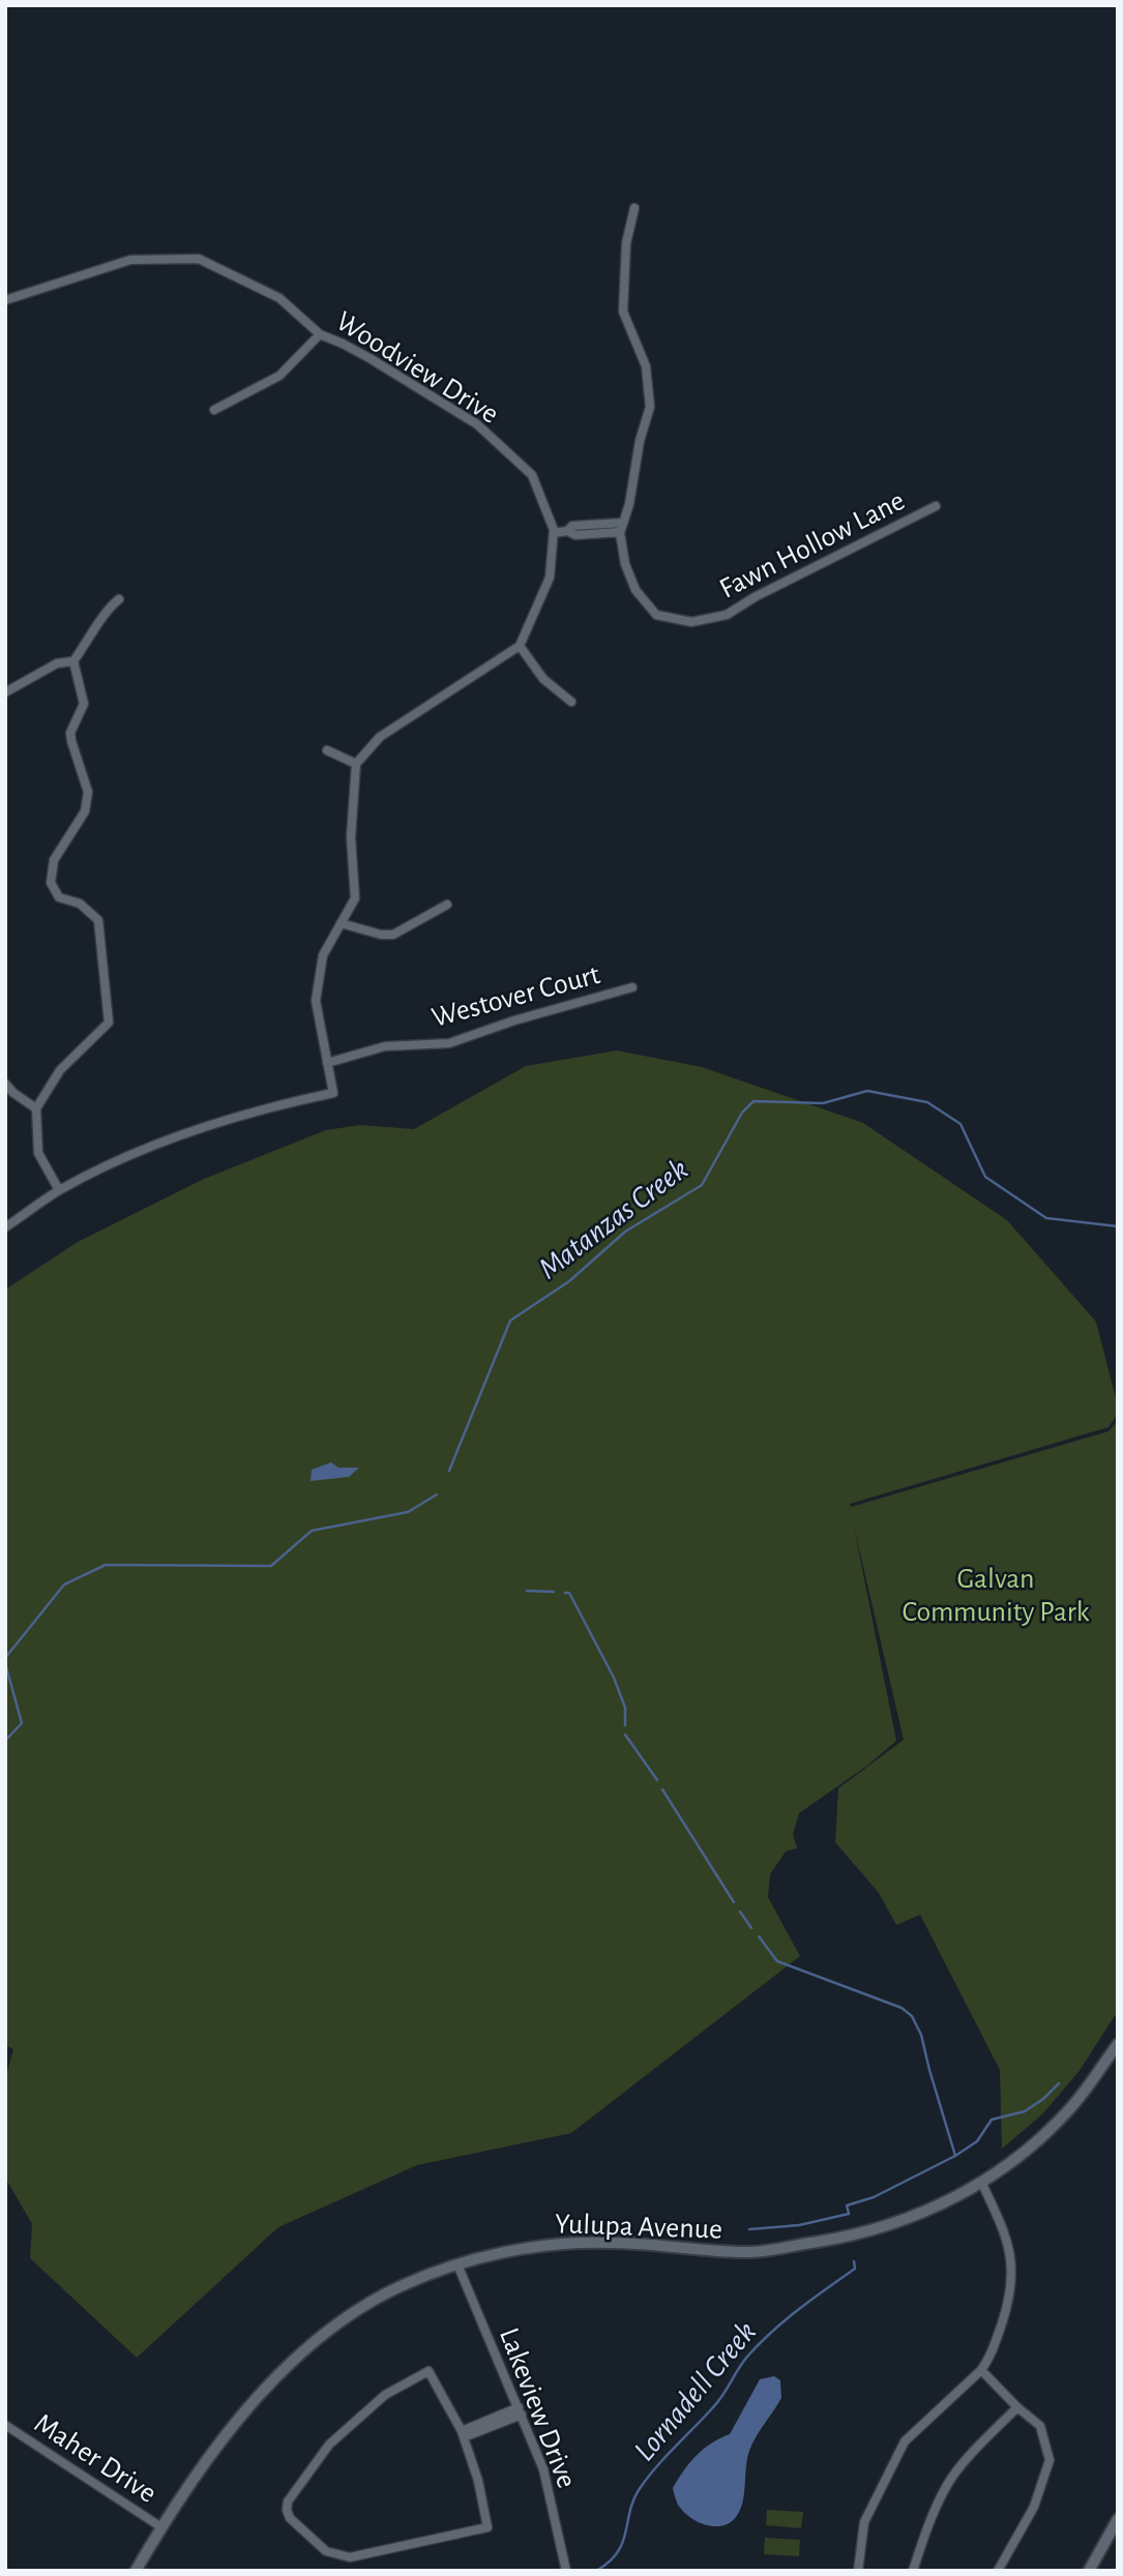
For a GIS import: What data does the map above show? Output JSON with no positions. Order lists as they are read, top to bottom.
{
  "streets": {
    "street": [
      "Woodview Drive",
      "Fawn Hollow Lane",
      "Westover Court",
      "Yulupa Avenue",
      "Lakeview Drive",
      "Maher Drive"
    ]
  },
  "crossings": [
    ["Yulupa Avenue", "Lakeview Drive"],
    ["Yulupa Avenue", "Maher Drive"]
  ],
  "water": ["Matanzas Creek", "Lornadell Creek"],
  "parks": ["Galvan Community Park"]
}
